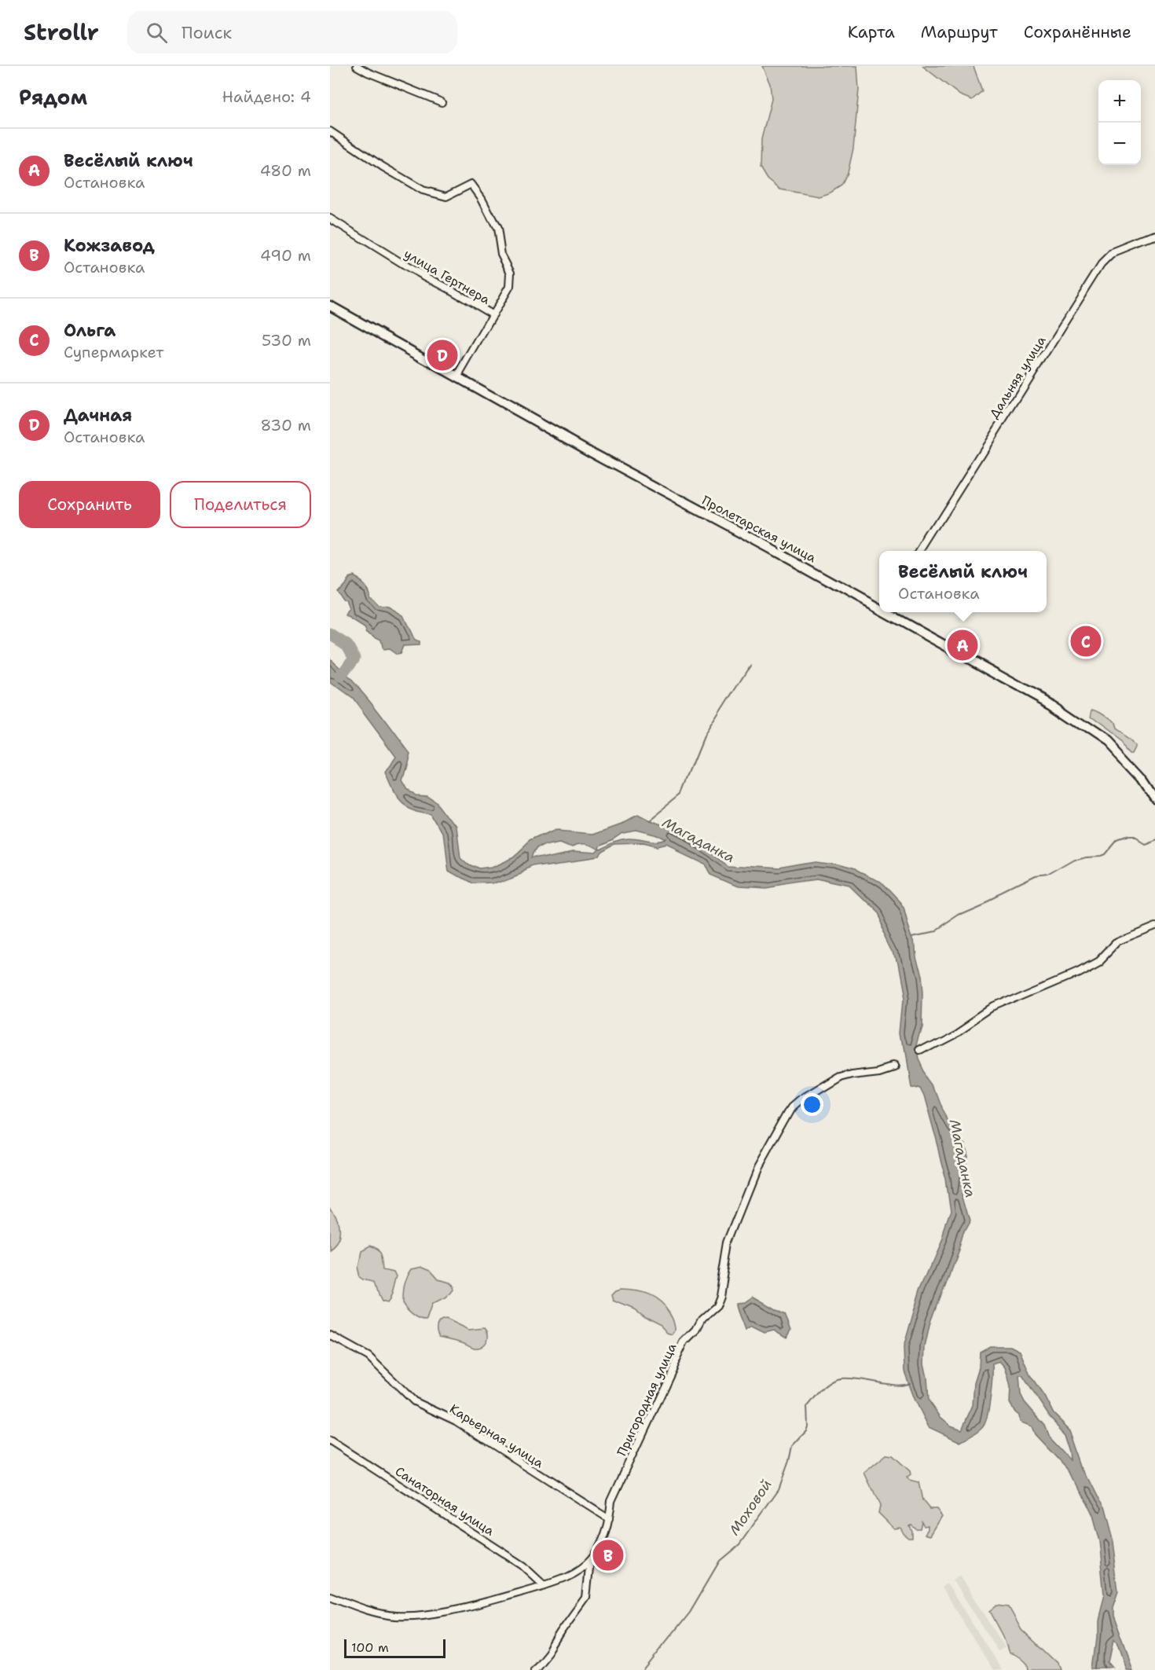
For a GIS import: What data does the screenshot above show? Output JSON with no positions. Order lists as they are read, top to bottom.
{
  "streets": {
    "main road": ["Пролетарская улица"],
    "street": [
      "улица Гертнера",
      "Дальняя улица",
      "Пригородная улица",
      "Карьерная улица",
      "Санаторная улица"
    ]
  },
  "crossings": [
    ["улица Гертнера", "Пролетарская улица"],
    ["Пригородная улица", "Карьерная улица"],
    ["Пригородная улица", "Санаторная улица"]
  ],
  "water": ["Магаданка", "Моховой"],
  "scale_bar": "100 m",
  "page": {
    "header": "Strollr",
    "search": "Поиск",
    "nav": ["Карта", "Маршрут", "Сохранённые"],
    "heading": ["Рядом", "Найдено: 4"],
    "map_buttons": ["+", "−"],
    "list": [
      {
        "mark": "A",
        "name": "Весёлый ключ",
        "note": "Остановка",
        "value": "480 m"
      },
      {
        "mark": "B",
        "name": "Кожзавод",
        "note": "Остановка",
        "value": "490 m"
      },
      {
        "mark": "C",
        "name": "Ольга",
        "note": "Супермаркет",
        "value": "530 m"
      },
      {
        "mark": "D",
        "name": "Дачная",
        "note": "Остановка",
        "value": "830 m"
      }
    ],
    "pins": [
      "D",
      "C",
      "A",
      "B"
    ],
    "buttons": ["Сохранить", "Поделиться"],
    "popup": ["Весёлый ключ", "Остановка"],
    "scale": "100 m"
  }
}
